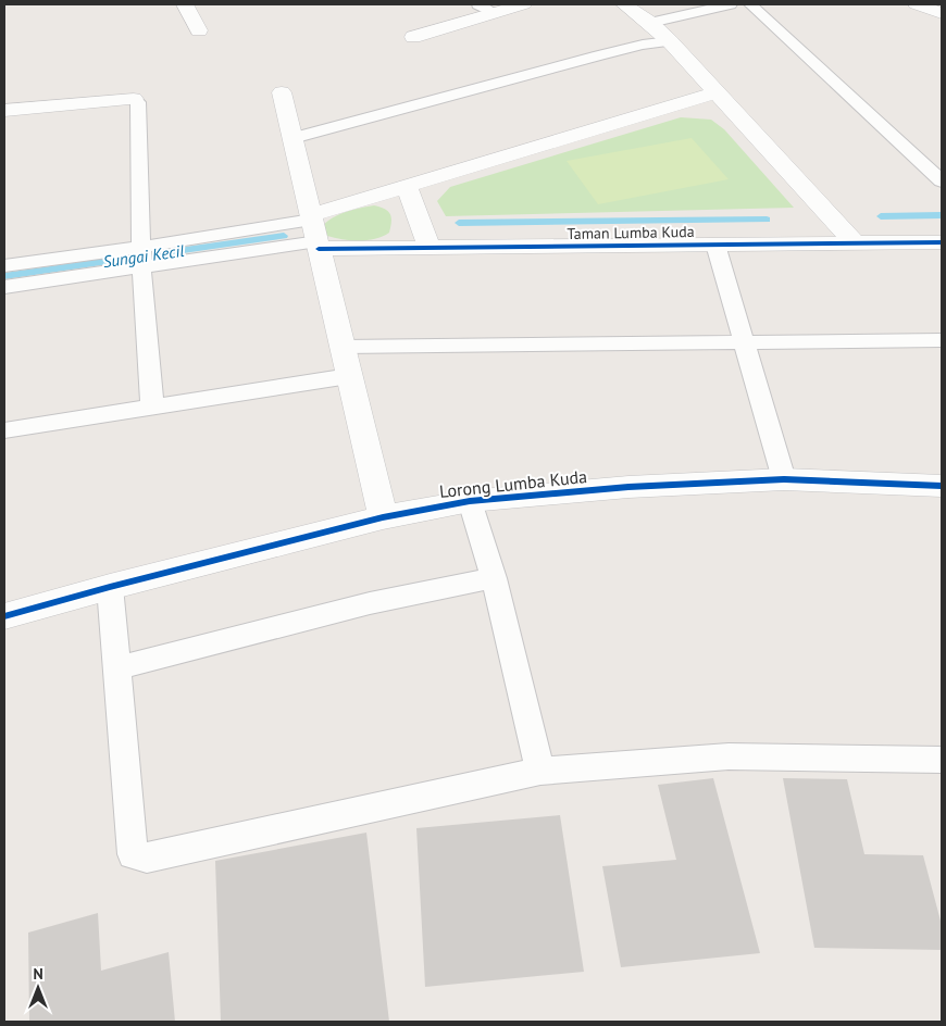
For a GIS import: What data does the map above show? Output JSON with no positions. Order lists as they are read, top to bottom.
{
  "streets": {
    "street": ["Taman Lumba Kuda", "Lorong Lumba Kuda"]
  },
  "water": ["Sungai Kecil"],
  "north": "top"
}
